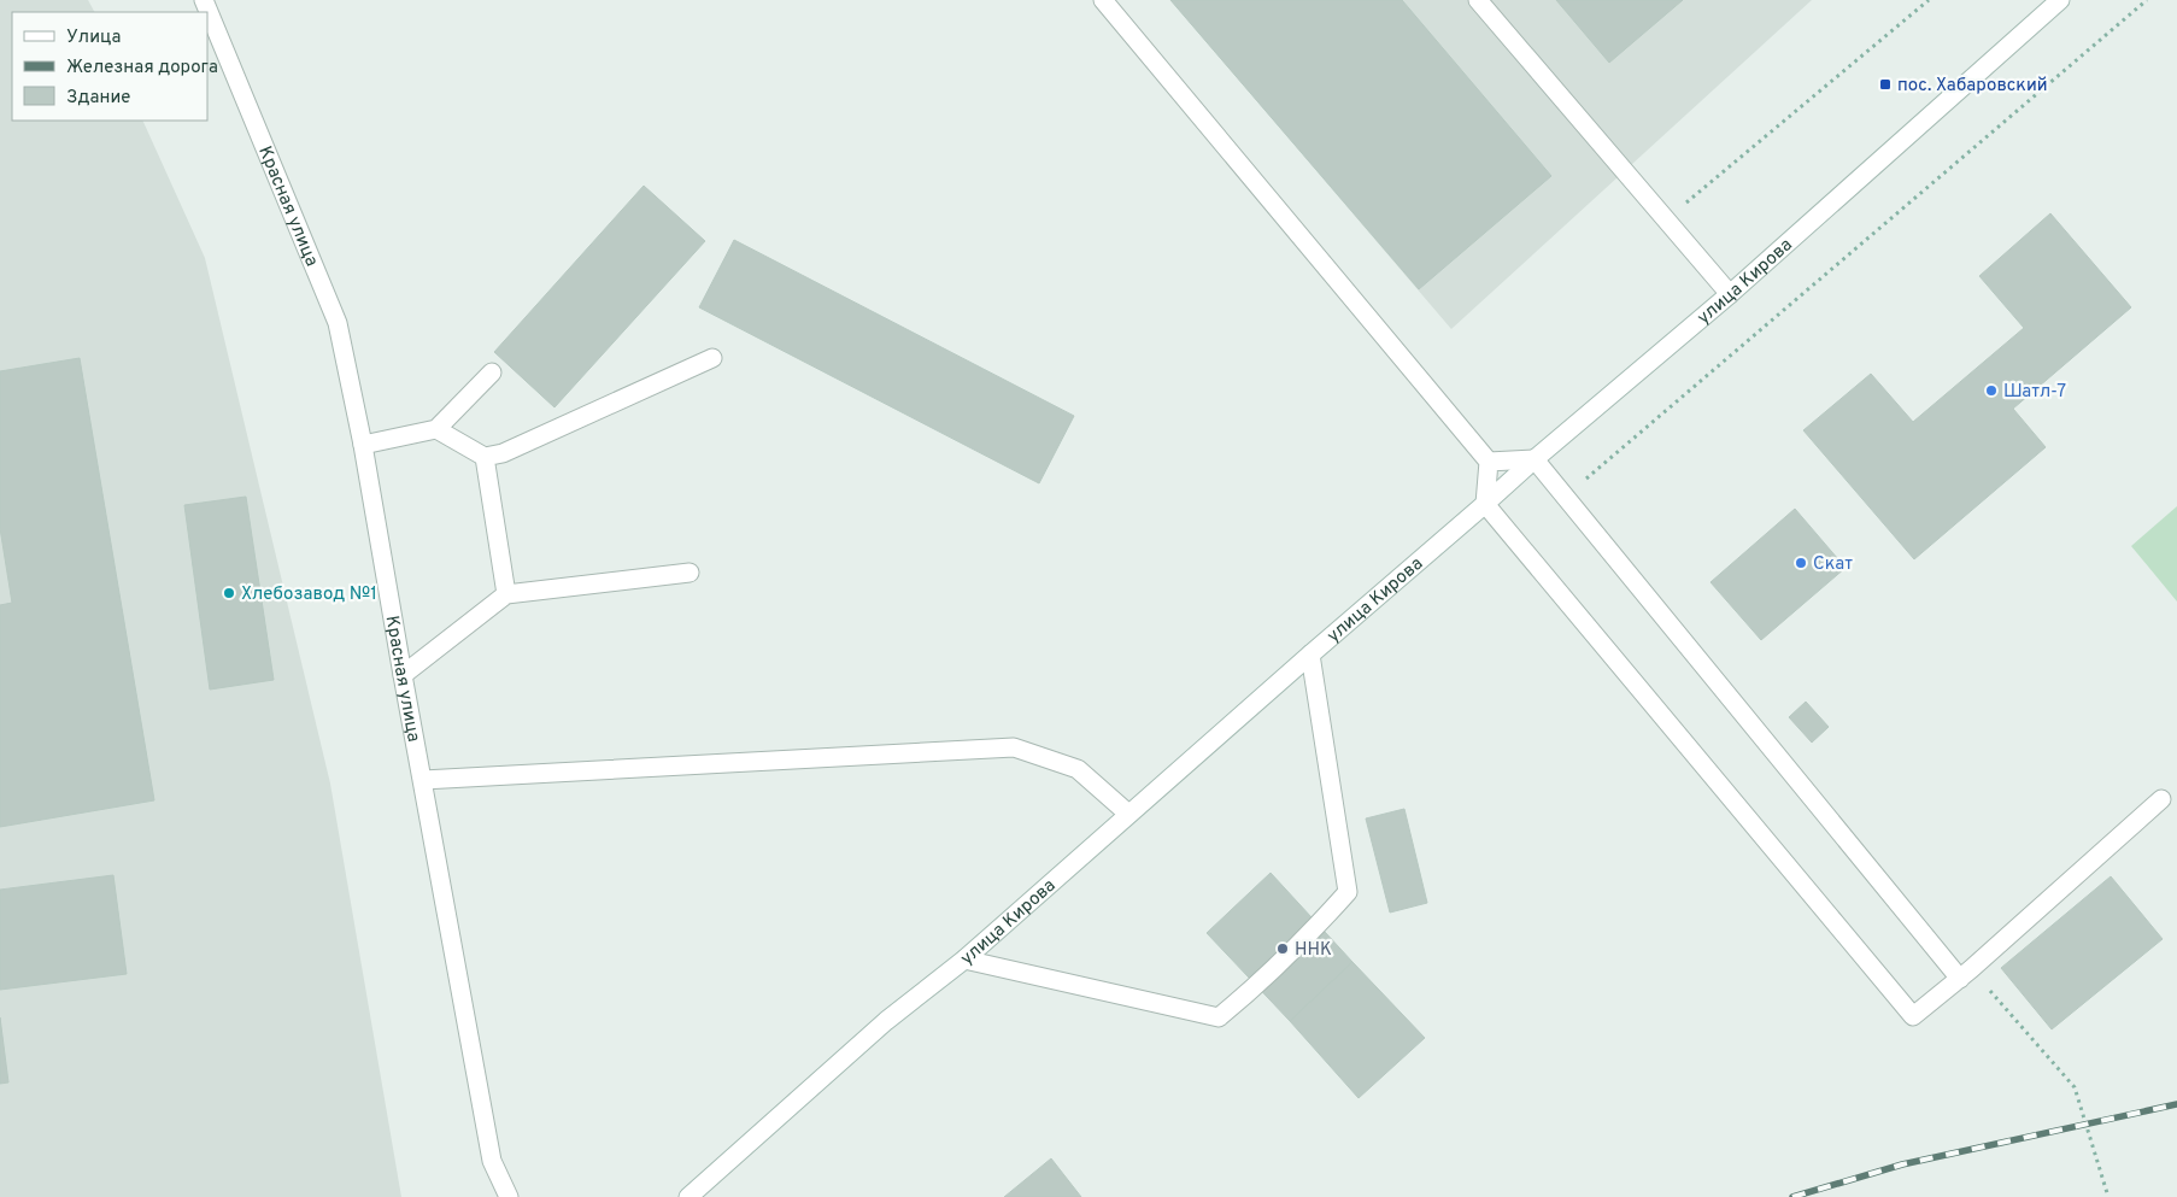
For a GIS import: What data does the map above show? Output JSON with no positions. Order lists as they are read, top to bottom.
{
  "streets": {
    "street": ["Красная улица", "улица Кирова"]
  },
  "places": {
    "transit": ["пос. Хабаровский"],
    "other": [
      "Шатл-7",
      "Скат",
      "Хлебозавод №1",
      "ННК"
    ]
  },
  "legend": ["Улица", "Железная дорога", "Здание"]
}
